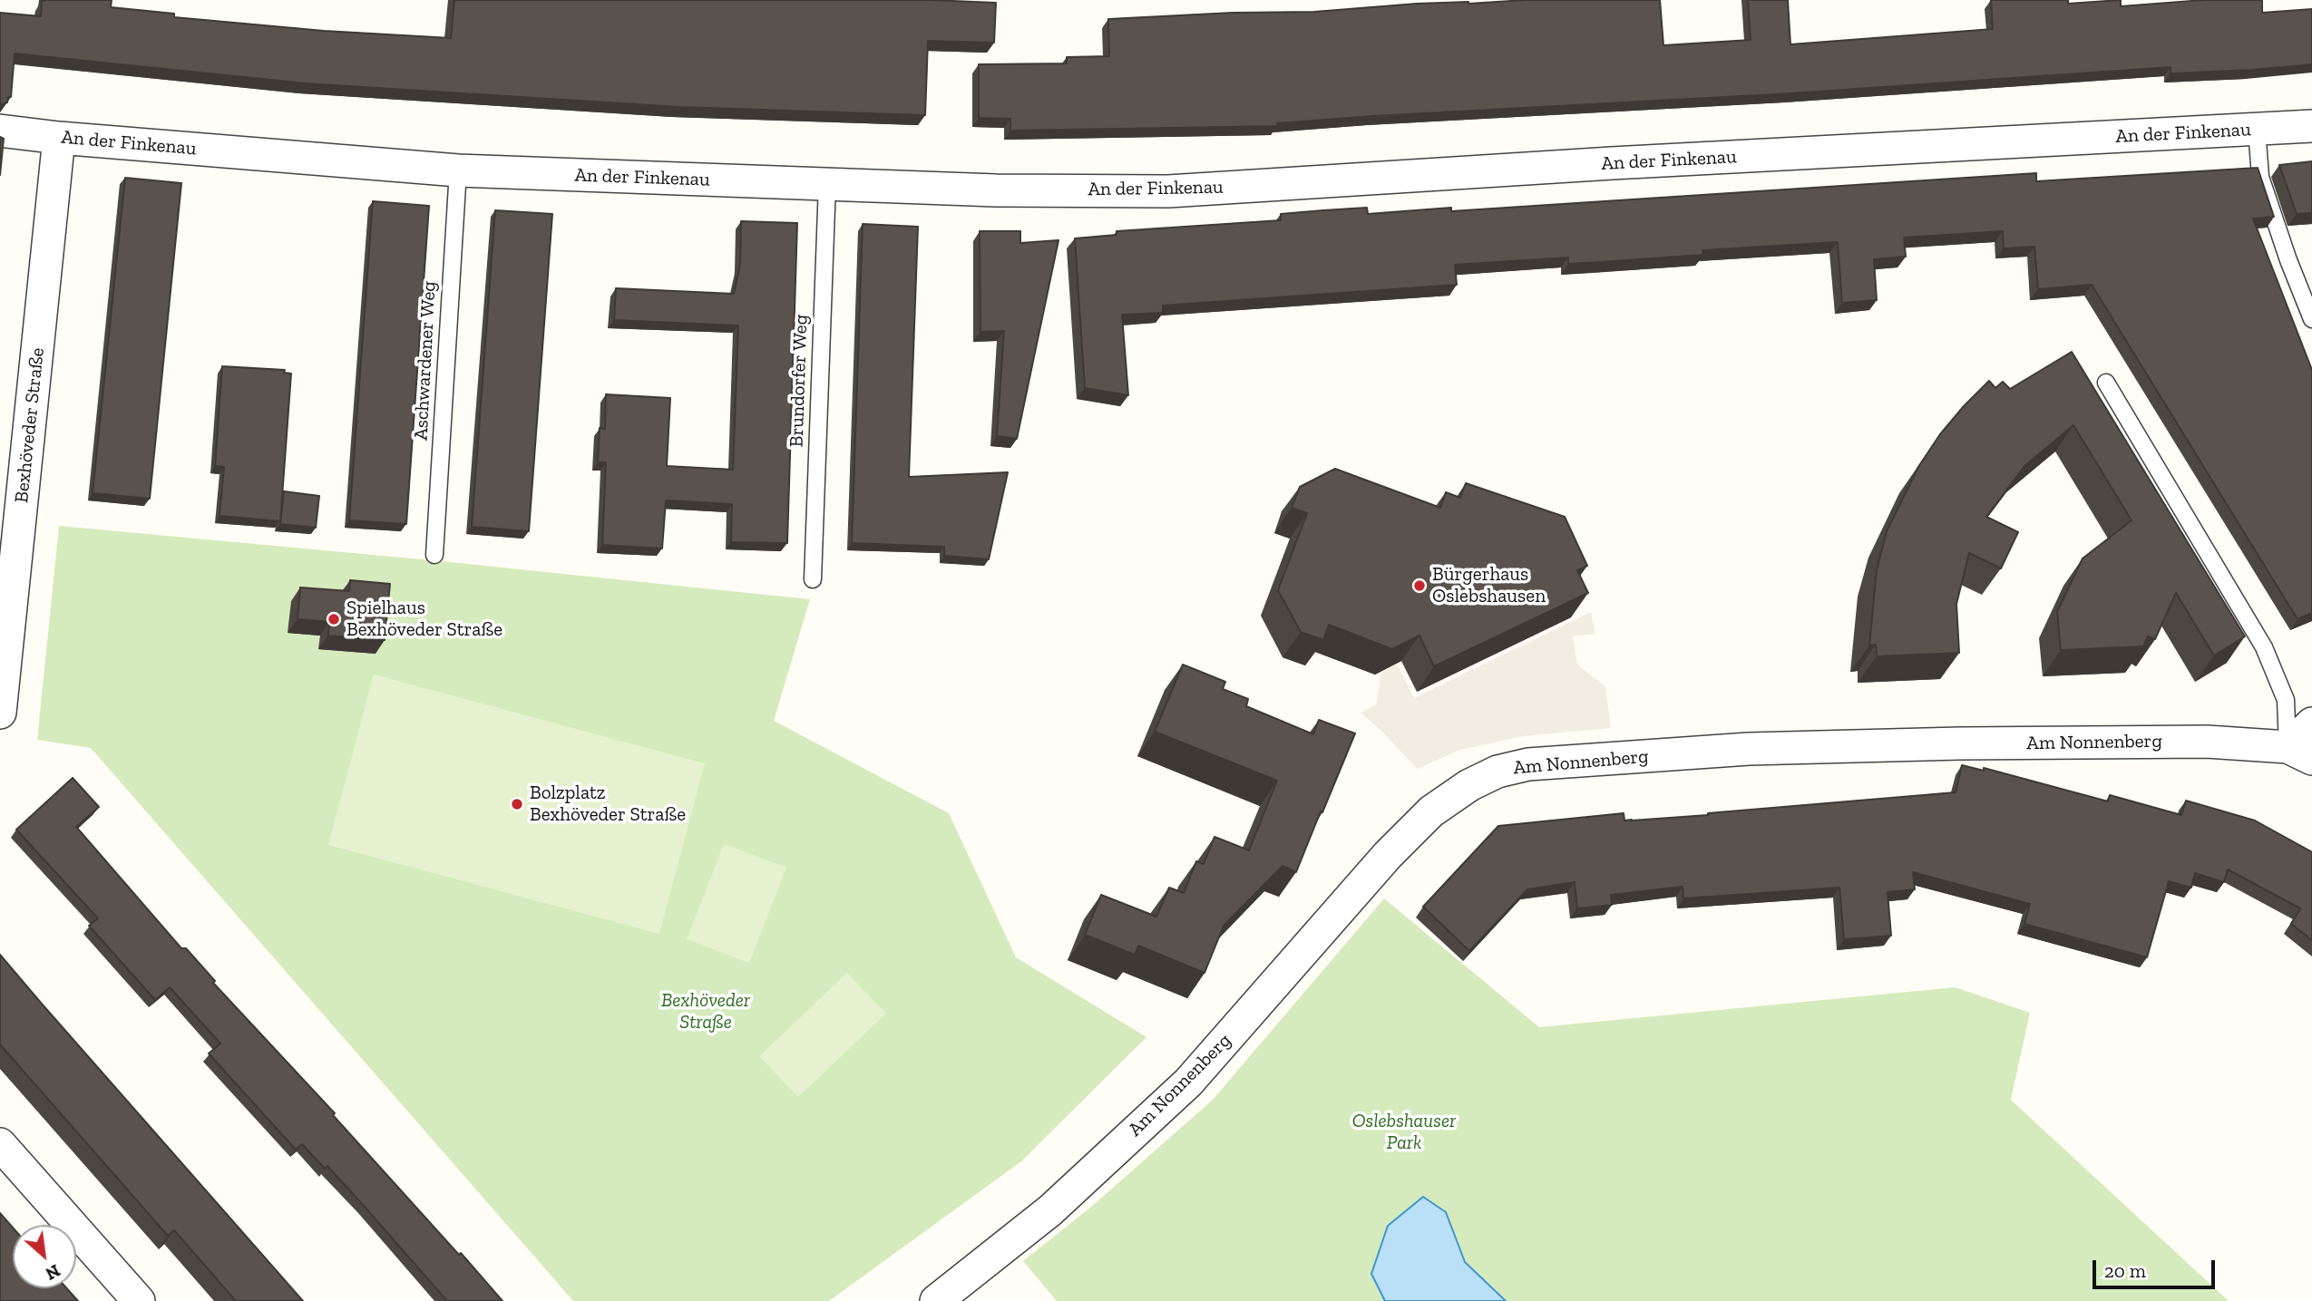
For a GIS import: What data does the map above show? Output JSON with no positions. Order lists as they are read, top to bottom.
{
  "streets": {
    "street": ["An der Finkenau", "Bexhöveder Straße", "Am Nonnenberg"],
    "lane": ["Aschwardener Weg", "Brundorfer Weg"]
  },
  "crossings": [
    ["An der Finkenau", "Aschwardener Weg"],
    ["An der Finkenau", "Brundorfer Weg"],
    ["An der Finkenau", "Bexhöveder Straße"]
  ],
  "parks": ["Bexhöveder Straße", "Oslebshauser Park"],
  "places": ["Bürgerhaus Oslebshausen", "Spielhaus Bexhöveder Straße", "Bolzplatz Bexhöveder Straße"],
  "scale_bar": "20 m",
  "north": "bottom right"
}
